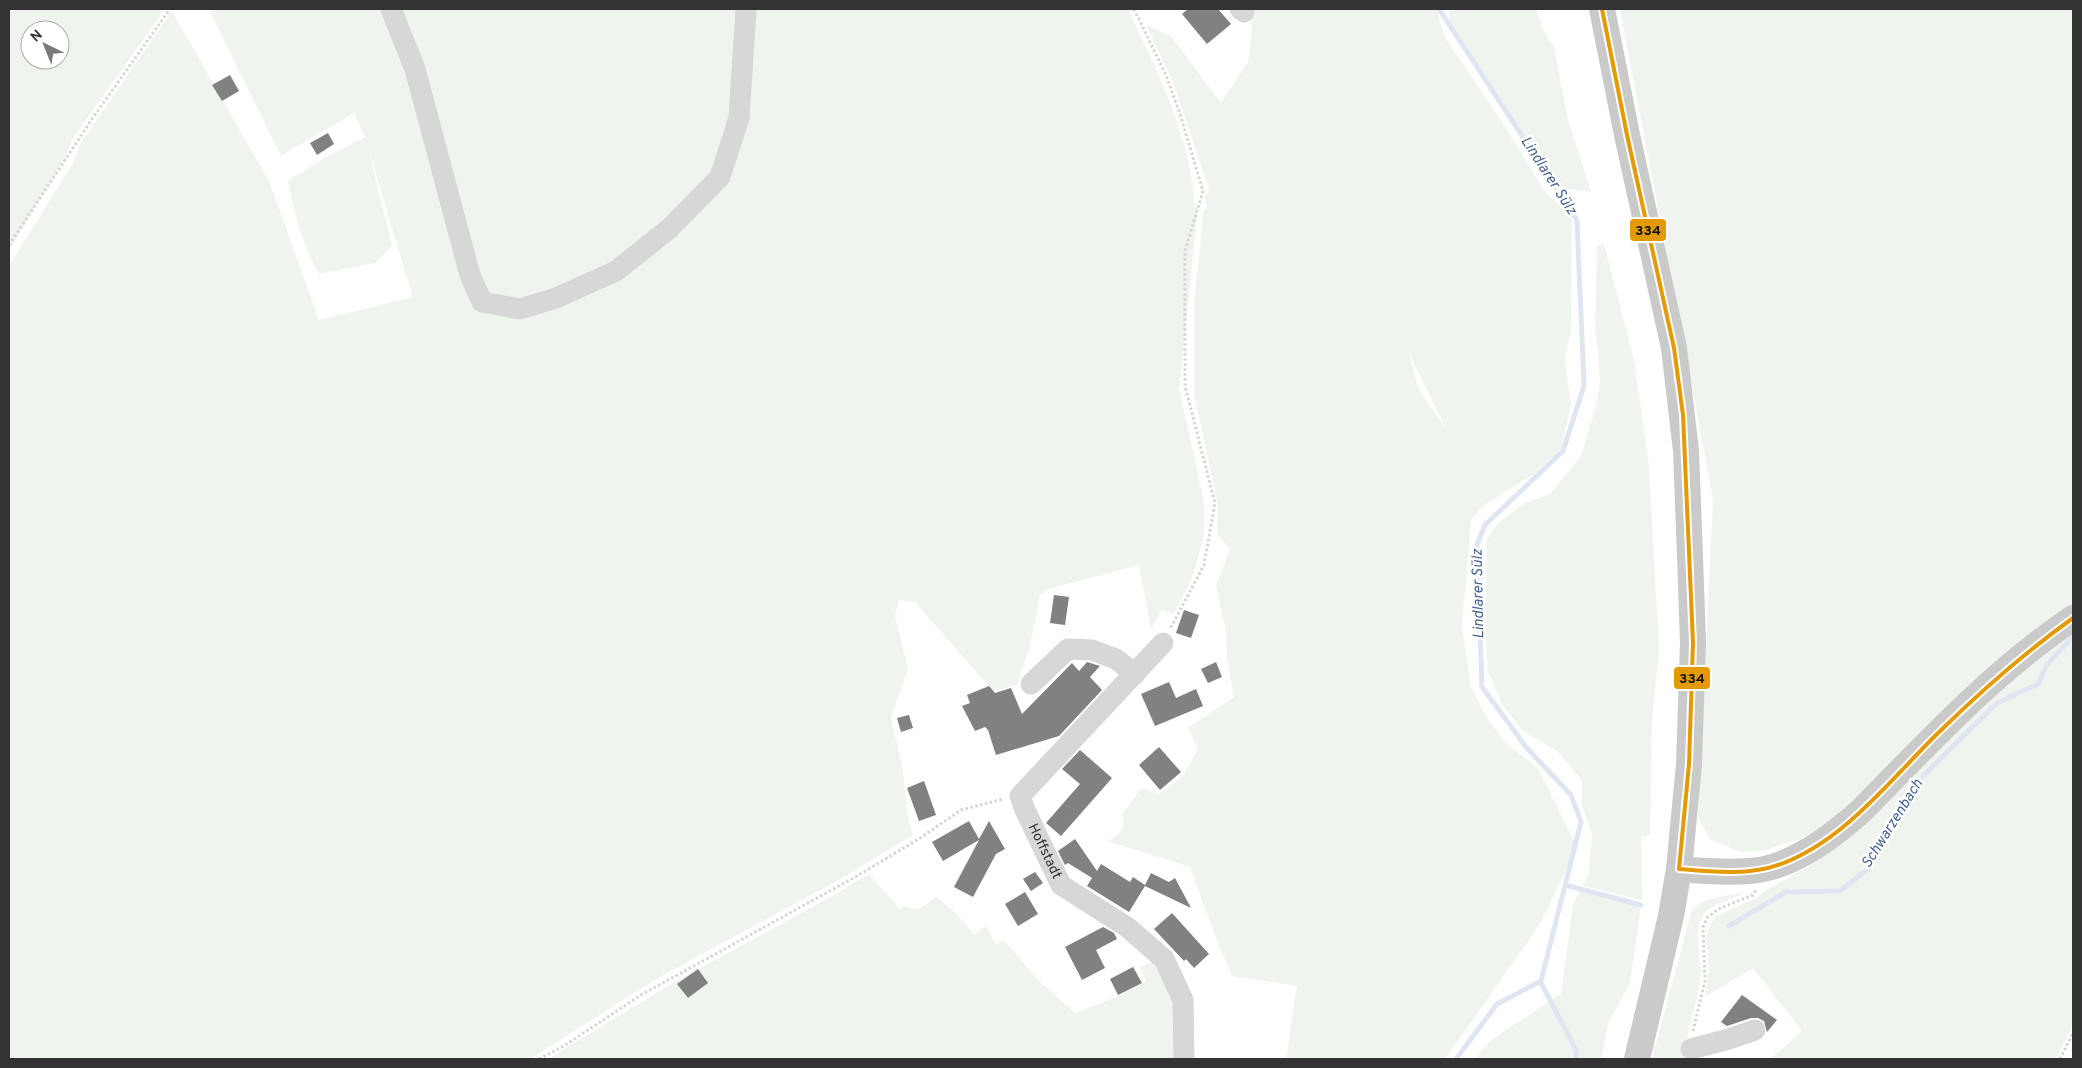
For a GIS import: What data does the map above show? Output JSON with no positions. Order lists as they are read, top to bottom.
{
  "streets": {
    "street": ["Hoffstadt"]
  },
  "water": ["Lindlarer Sülz", "Schwarzenbach"],
  "lines": ["transit line 334"],
  "north": "top left"
}
